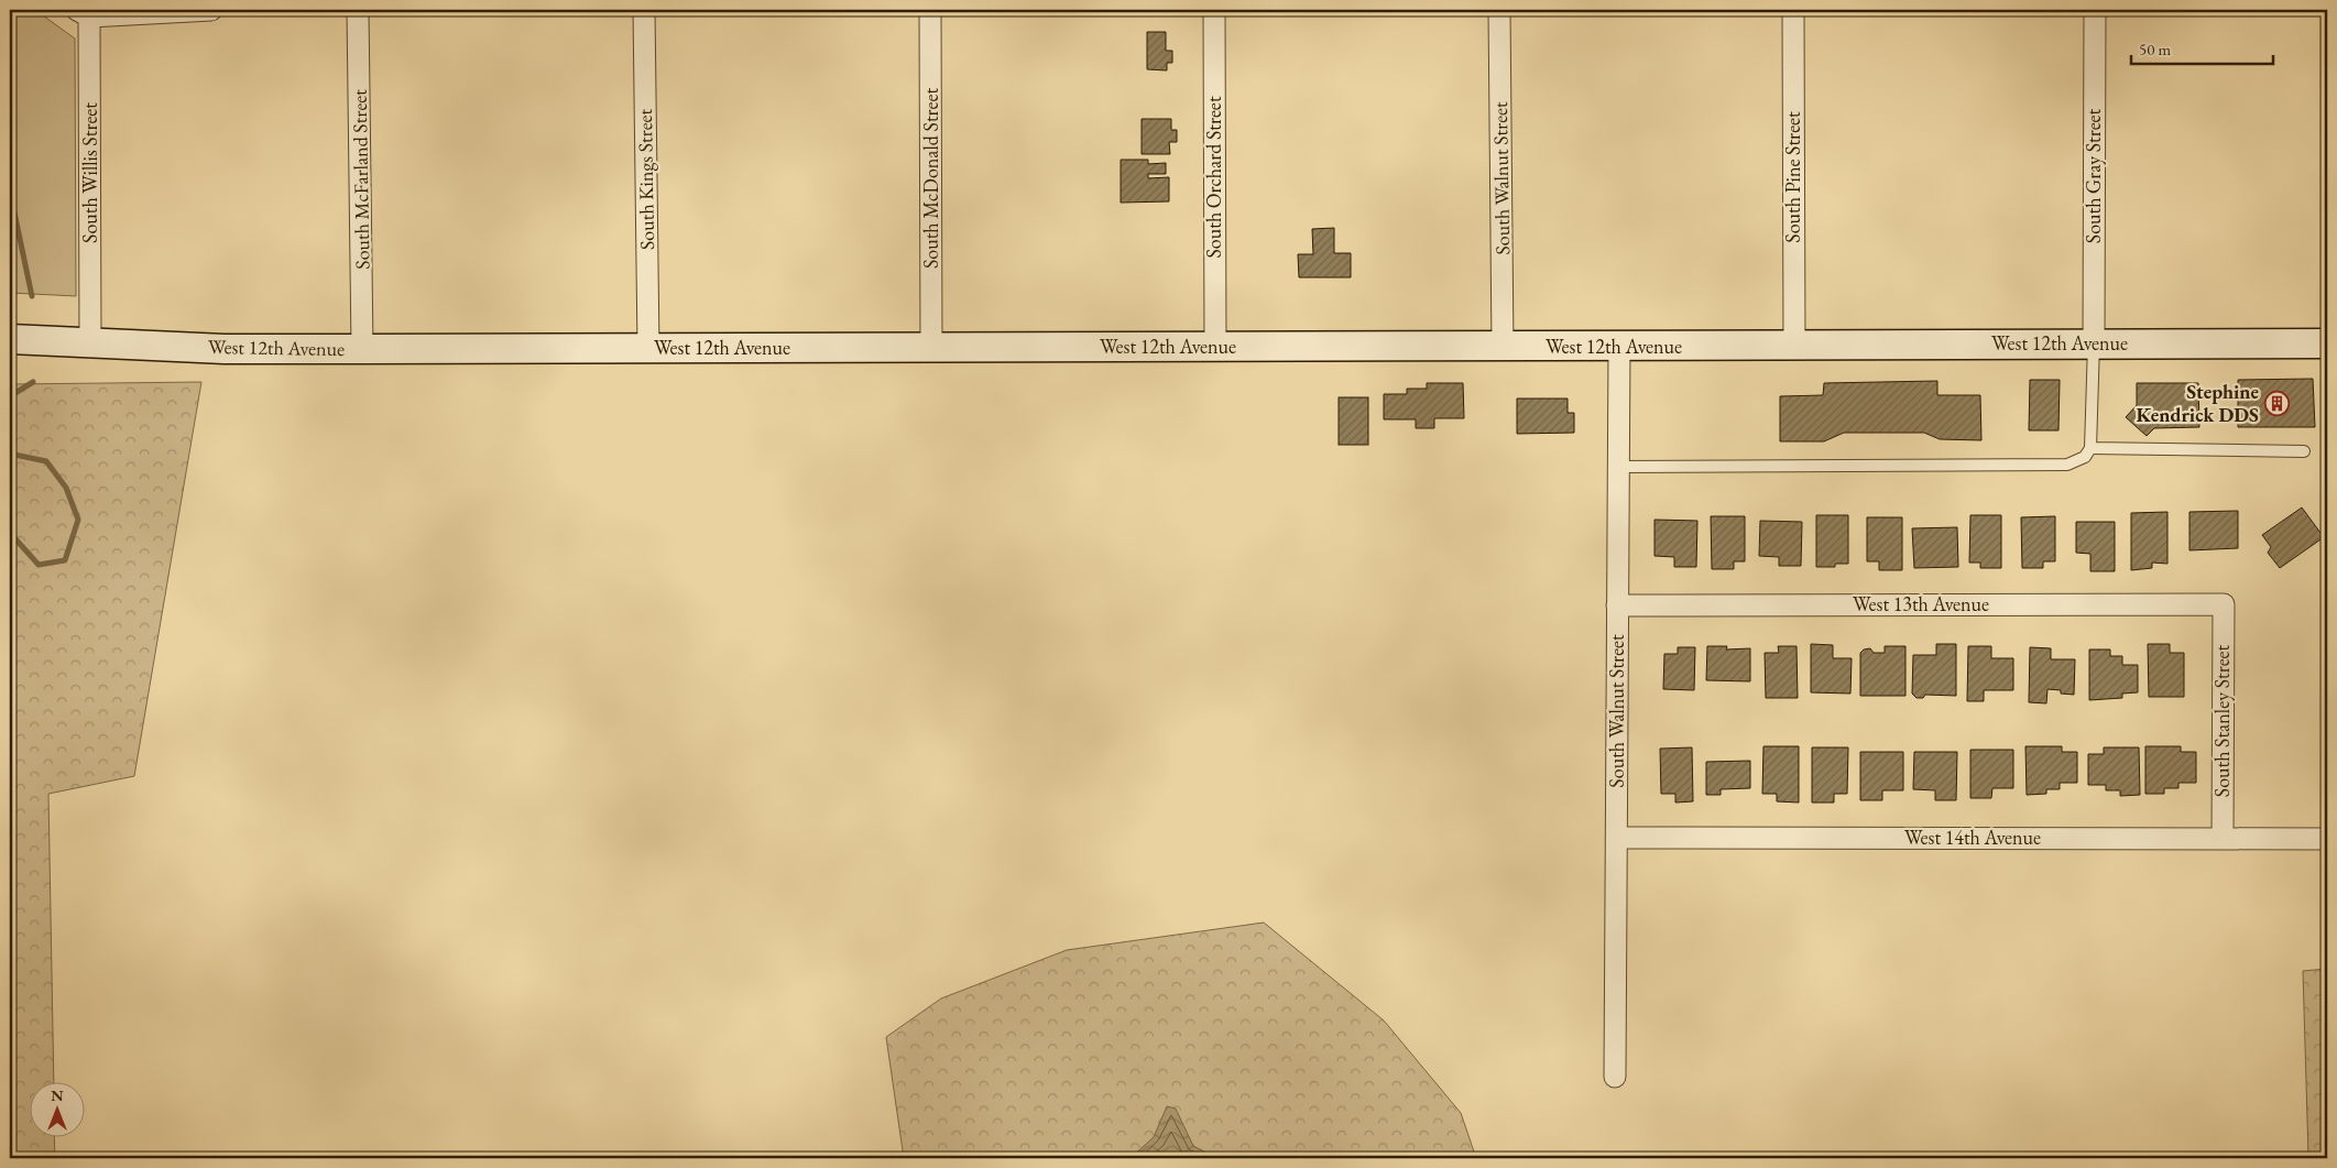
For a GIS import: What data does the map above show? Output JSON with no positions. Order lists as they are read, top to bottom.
{
  "streets": {
    "main road": ["West 12th Avenue"],
    "street": [
      "South Willis Street",
      "South Gray Street",
      "South Orchard Street",
      "South Pine Street",
      "South McDonald Street",
      "South Walnut Street",
      "South McFarland Street",
      "South Kings Street",
      "West 13th Avenue",
      "South Stanley Street",
      "West 14th Avenue"
    ]
  },
  "crossings": [
    ["South Willis Street", "West 12th Avenue"],
    ["South Gray Street", "West 12th Avenue"],
    ["South Orchard Street", "West 12th Avenue"],
    ["South Pine Street", "West 12th Avenue"],
    ["South McDonald Street", "West 12th Avenue"],
    ["South Walnut Street", "West 12th Avenue"],
    ["South Walnut Street", "West 13th Avenue"],
    ["South Walnut Street", "West 14th Avenue"],
    ["South McFarland Street", "West 12th Avenue"],
    ["South Kings Street", "West 12th Avenue"],
    ["West 13th Avenue", "South Stanley Street"],
    ["South Stanley Street", "West 14th Avenue"]
  ],
  "places": {
    "building": ["Stephine Kendrick DDS"]
  },
  "scale_bar": "50 m",
  "north": "top"
}
